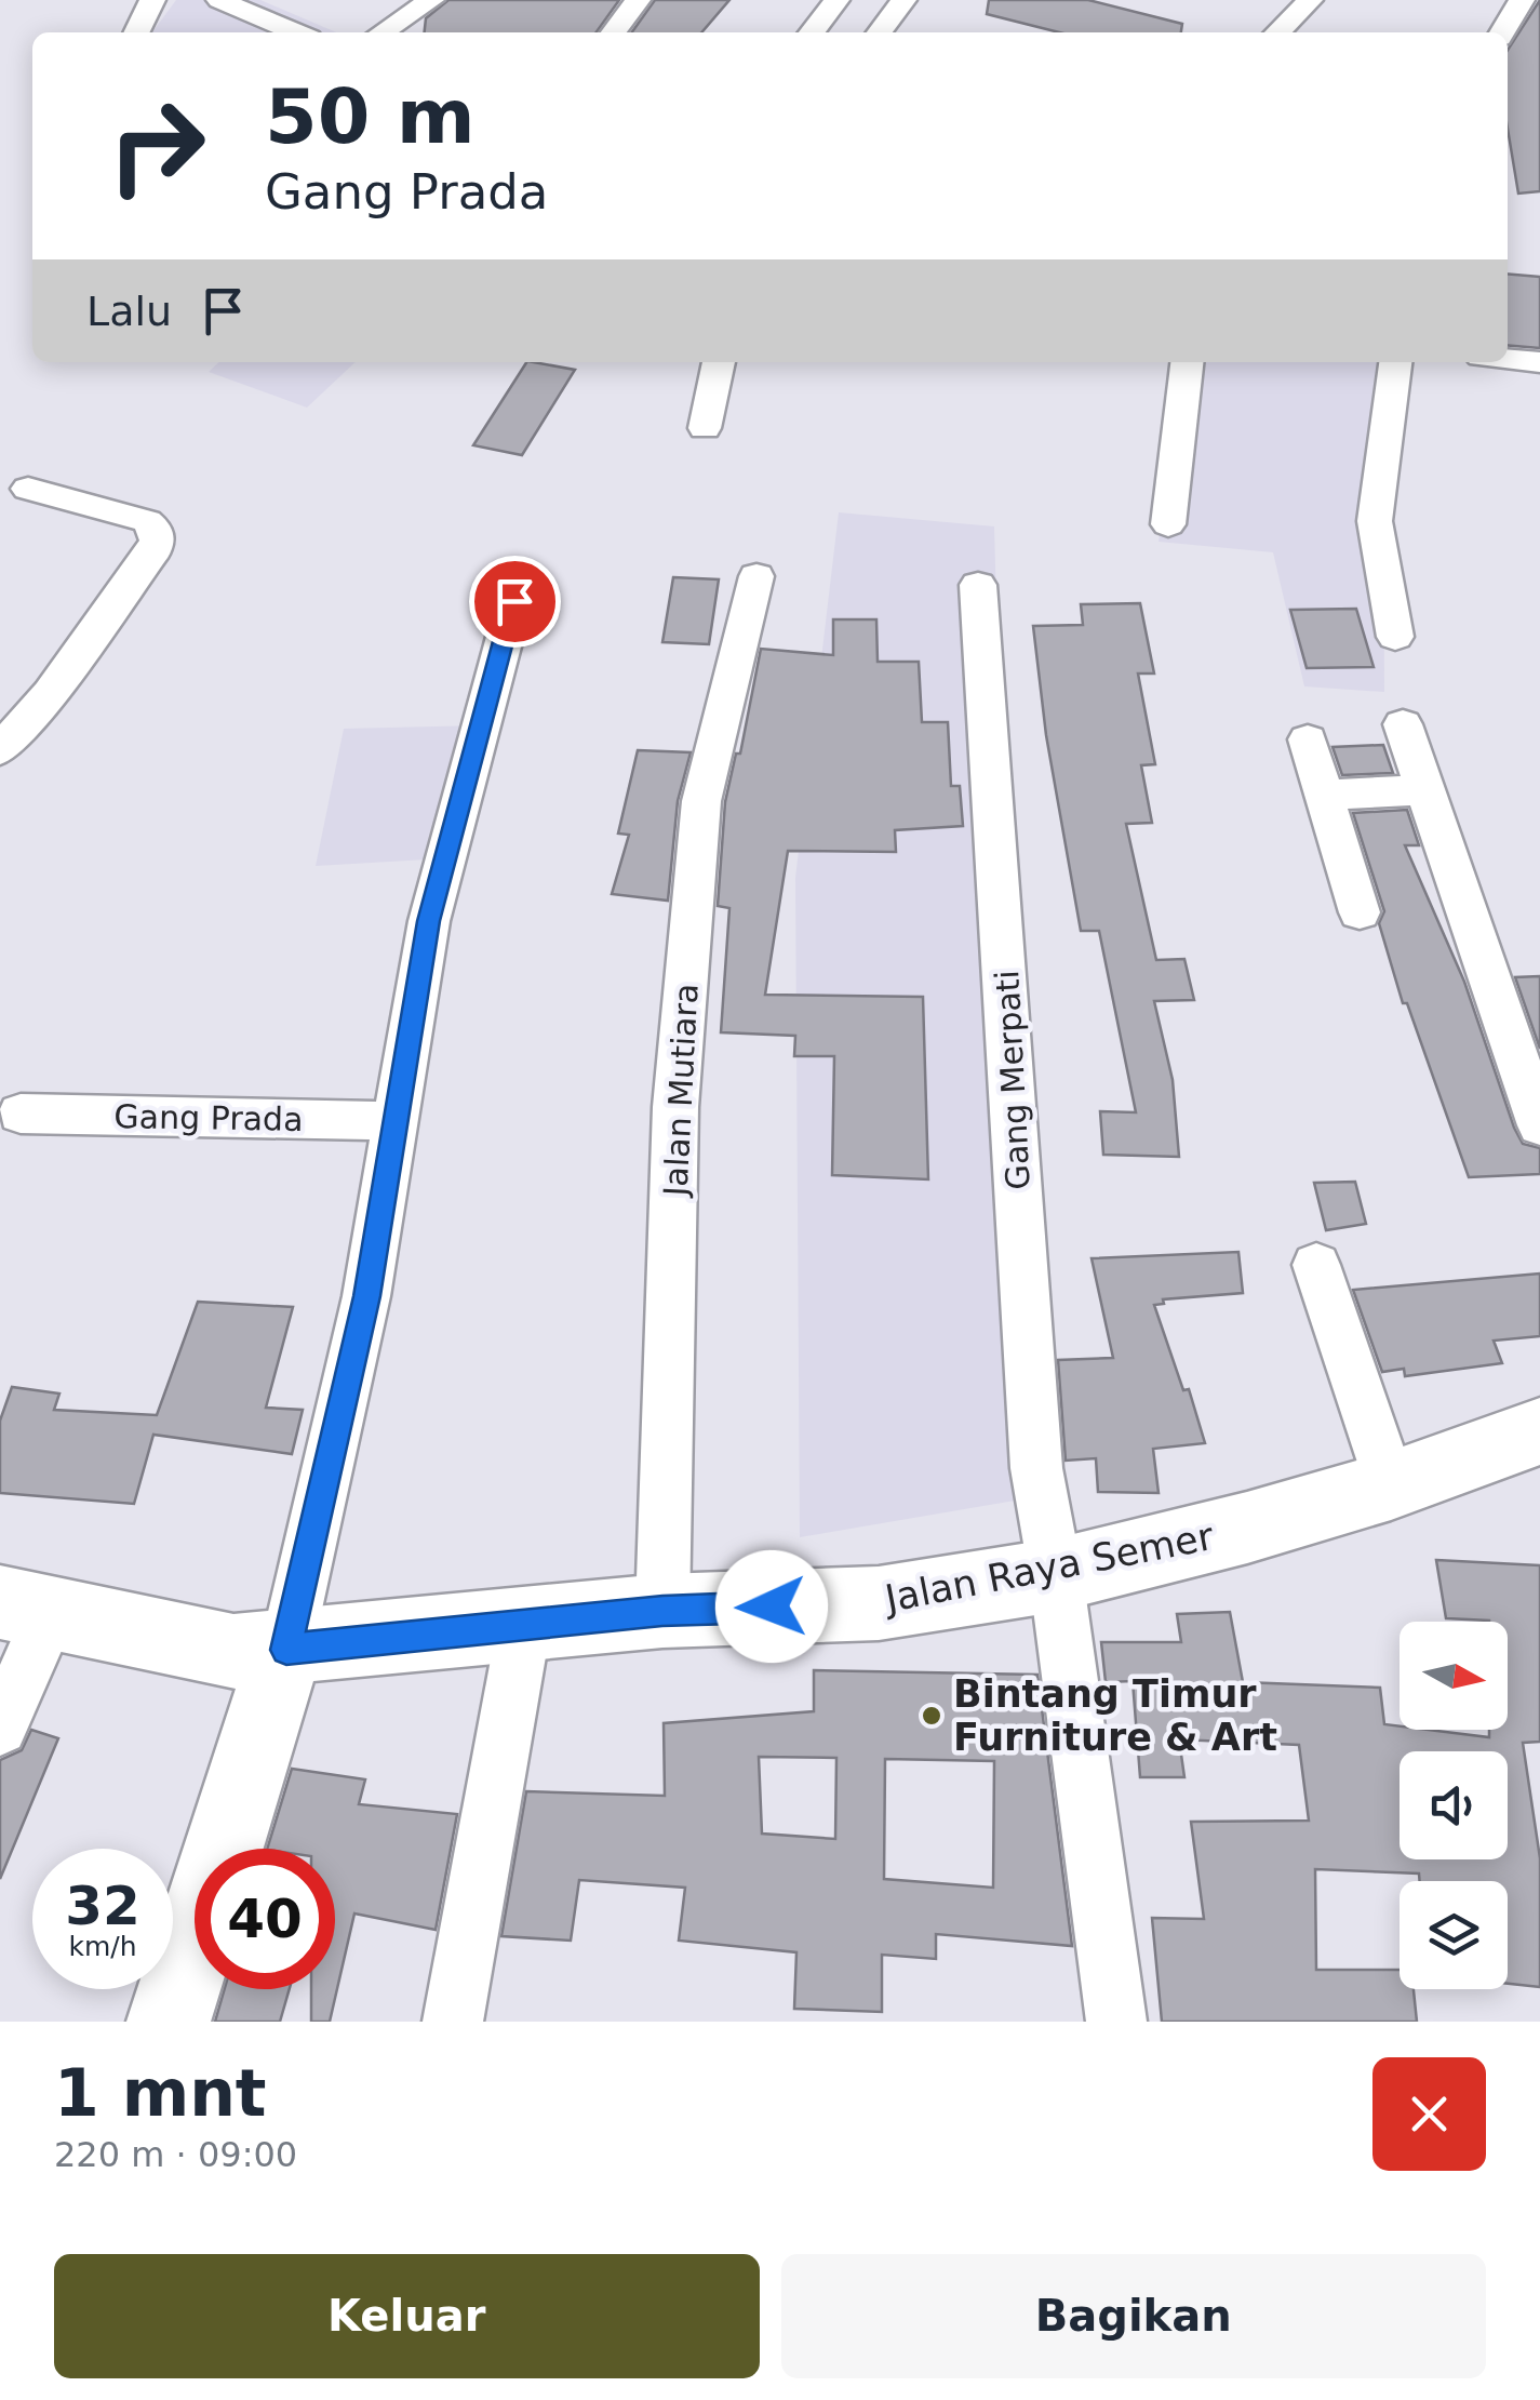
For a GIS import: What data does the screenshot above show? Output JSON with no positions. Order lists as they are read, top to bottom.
{
  "streets": {
    "street": [
      "Gang Merpati",
      "Jalan Mutiara",
      "Gang Prada",
      "Jalan Raya Semer"
    ]
  },
  "crossings": [
    ["Gang Merpati", "Jalan Raya Semer"],
    ["Jalan Mutiara", "Jalan Raya Semer"]
  ],
  "places": ["Bintang Timur Furniture & Art"],
  "north": "right",
  "page": {
    "turn": ["50 m", "Gang Prada"],
    "then": "Lalu",
    "speed": "32 km/h",
    "limit": "40",
    "heading": ["1 mnt", "220 m · 09:00"],
    "buttons": ["Keluar", "Bagikan"]
  }
}
